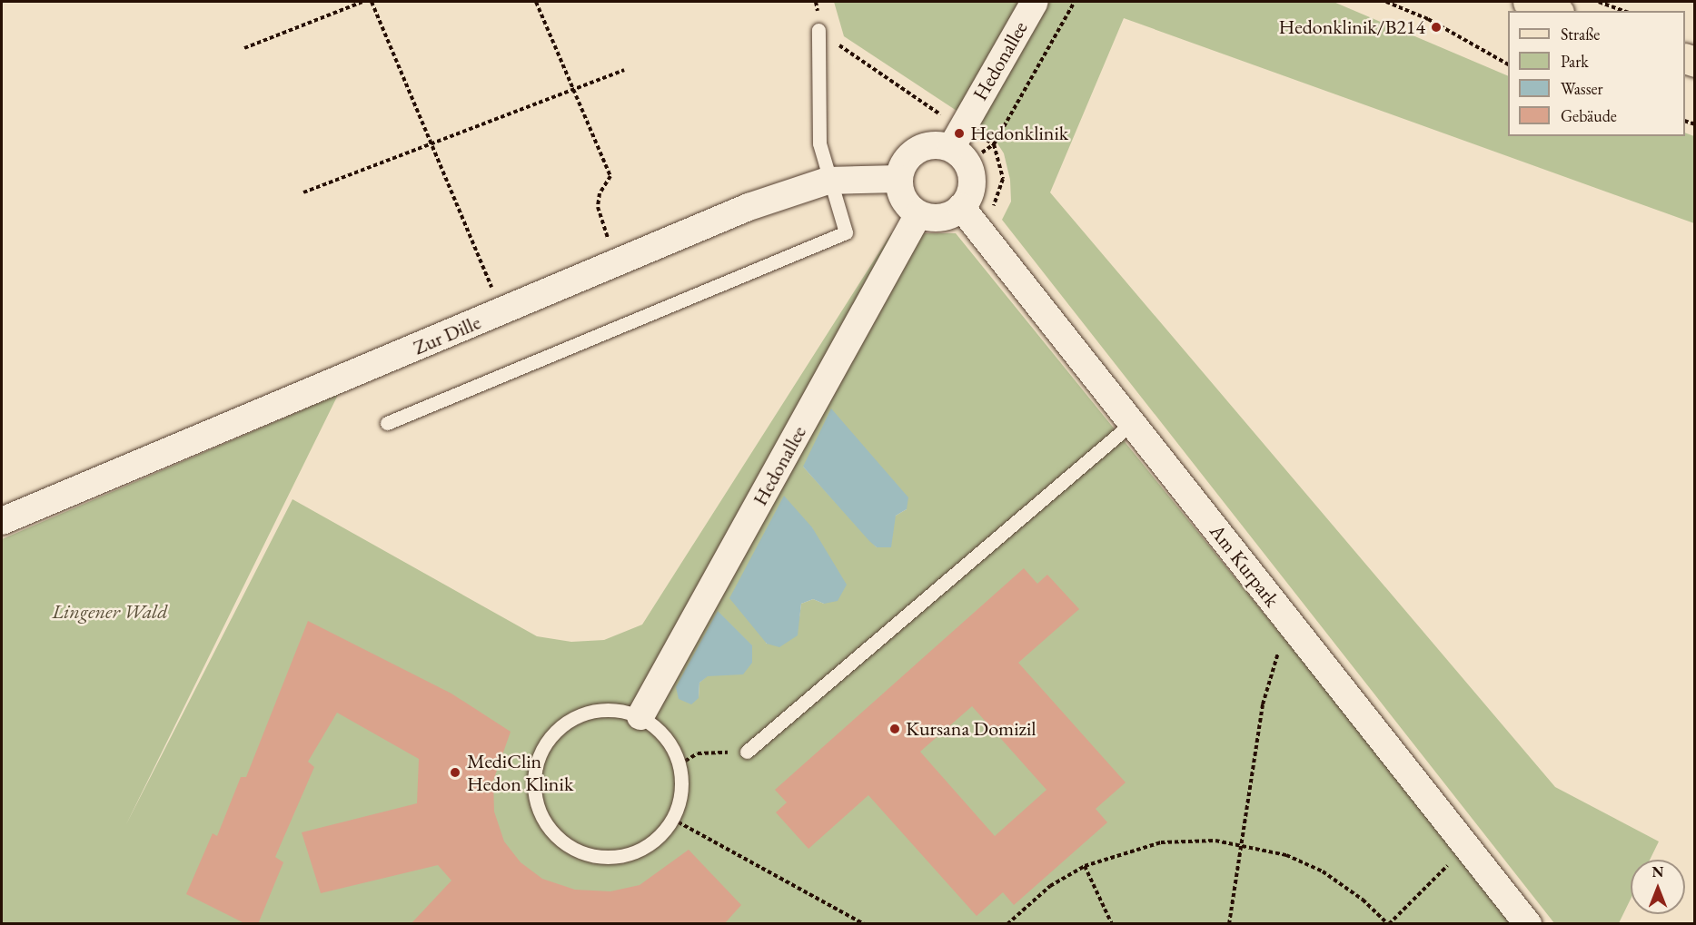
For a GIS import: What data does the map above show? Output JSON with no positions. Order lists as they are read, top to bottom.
{
  "streets": {
    "street": ["Hedonallee", "Zur Dille", "Am Kurpark"]
  },
  "crossings": [
    ["Hedonallee", "Zur Dille"],
    ["Hedonallee", "Am Kurpark"],
    ["Zur Dille", "Am Kurpark"]
  ],
  "parks": ["Lingener Wald"],
  "places": [
    "Hedonklinik/B214",
    "Hedonklinik",
    "Kursana Domizil",
    "MediClin Hedon Klinik"
  ],
  "legend": [
    "Straße",
    "Park",
    "Wasser",
    "Gebäude"
  ],
  "north": "top"
}
